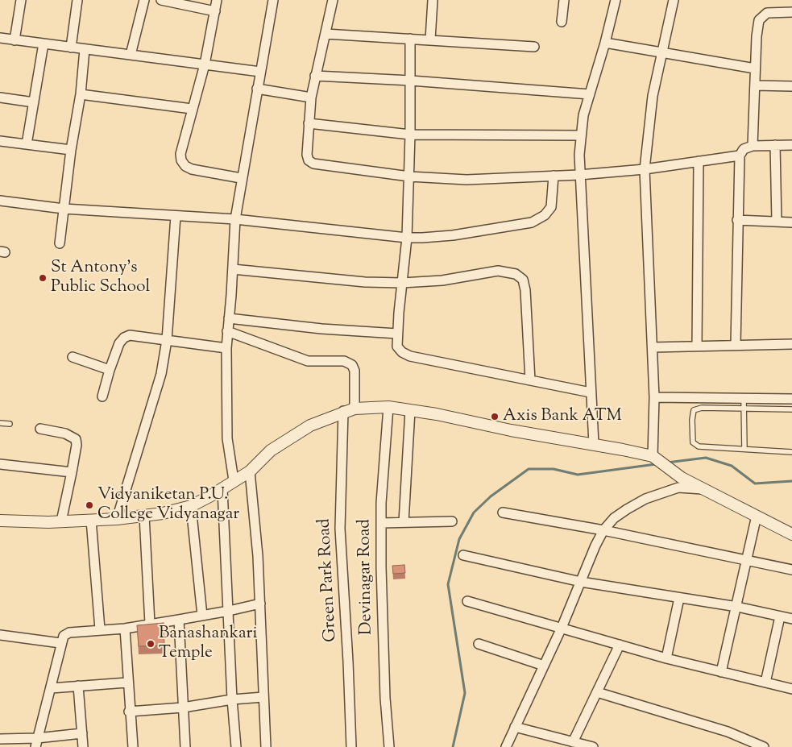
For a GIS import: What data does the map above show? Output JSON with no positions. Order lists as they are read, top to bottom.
{
  "streets": {
    "street": ["Devinagar Road", "Green Park Road"]
  },
  "places": [
    "St Antony's Public School",
    "Axis Bank ATM",
    "Vidyaniketan P.U. College Vidyanagar",
    "Banashankari Temple"
  ]
}
